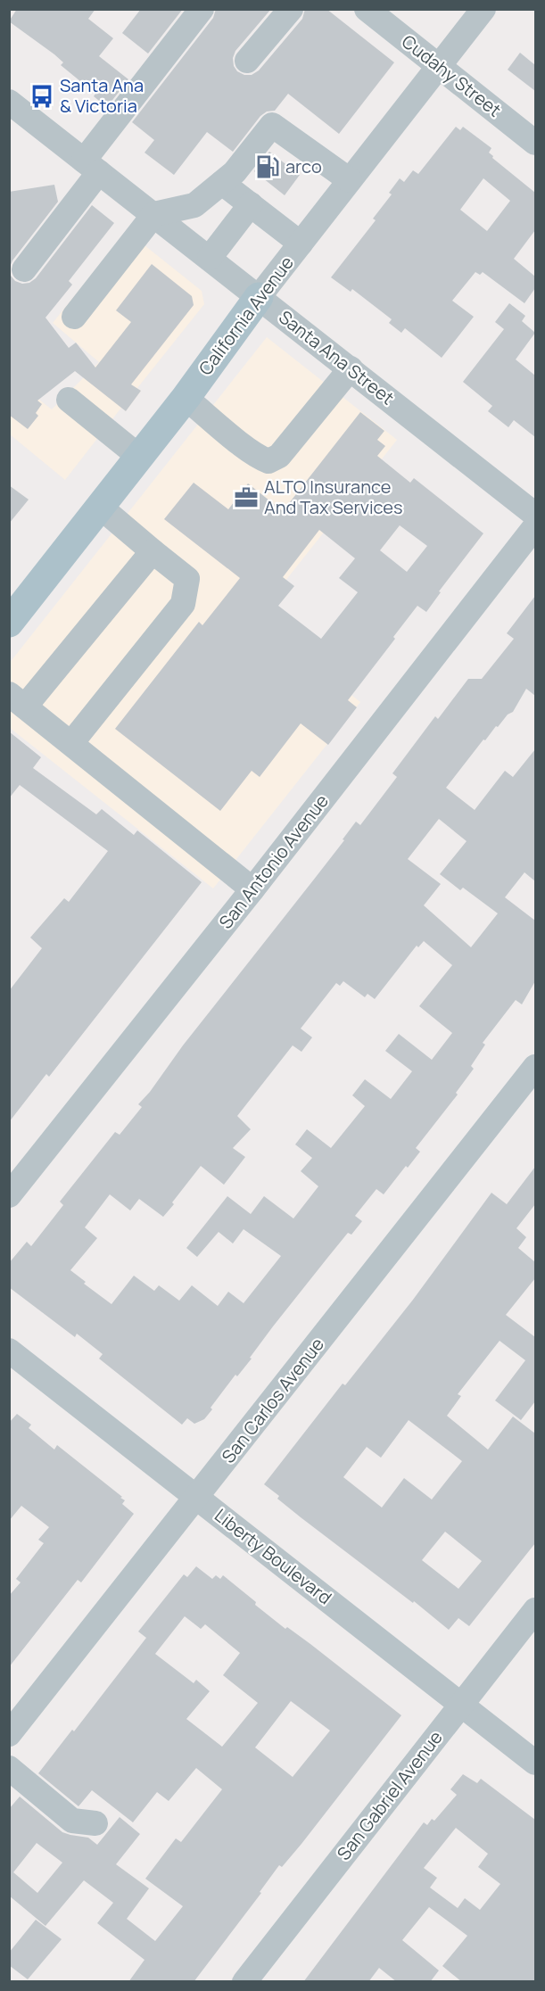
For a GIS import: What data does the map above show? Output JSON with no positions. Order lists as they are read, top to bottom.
{
  "streets": {
    "main road": ["California Avenue"],
    "street": [
      "Cudahy Street",
      "Santa Ana Street",
      "San Antonio Avenue",
      "San Carlos Avenue",
      "Liberty Boulevard",
      "San Gabriel Avenue"
    ]
  },
  "crossings": [
    ["Cudahy Street", "California Avenue"],
    ["California Avenue", "Santa Ana Street"],
    ["San Carlos Avenue", "Liberty Boulevard"],
    ["Liberty Boulevard", "San Gabriel Avenue"]
  ],
  "places": {
    "bus stop": ["Santa Ana & Victoria"],
    "fuel station": ["arco"],
    "office": ["ALTO Insurance And Tax Services"]
  }
}
